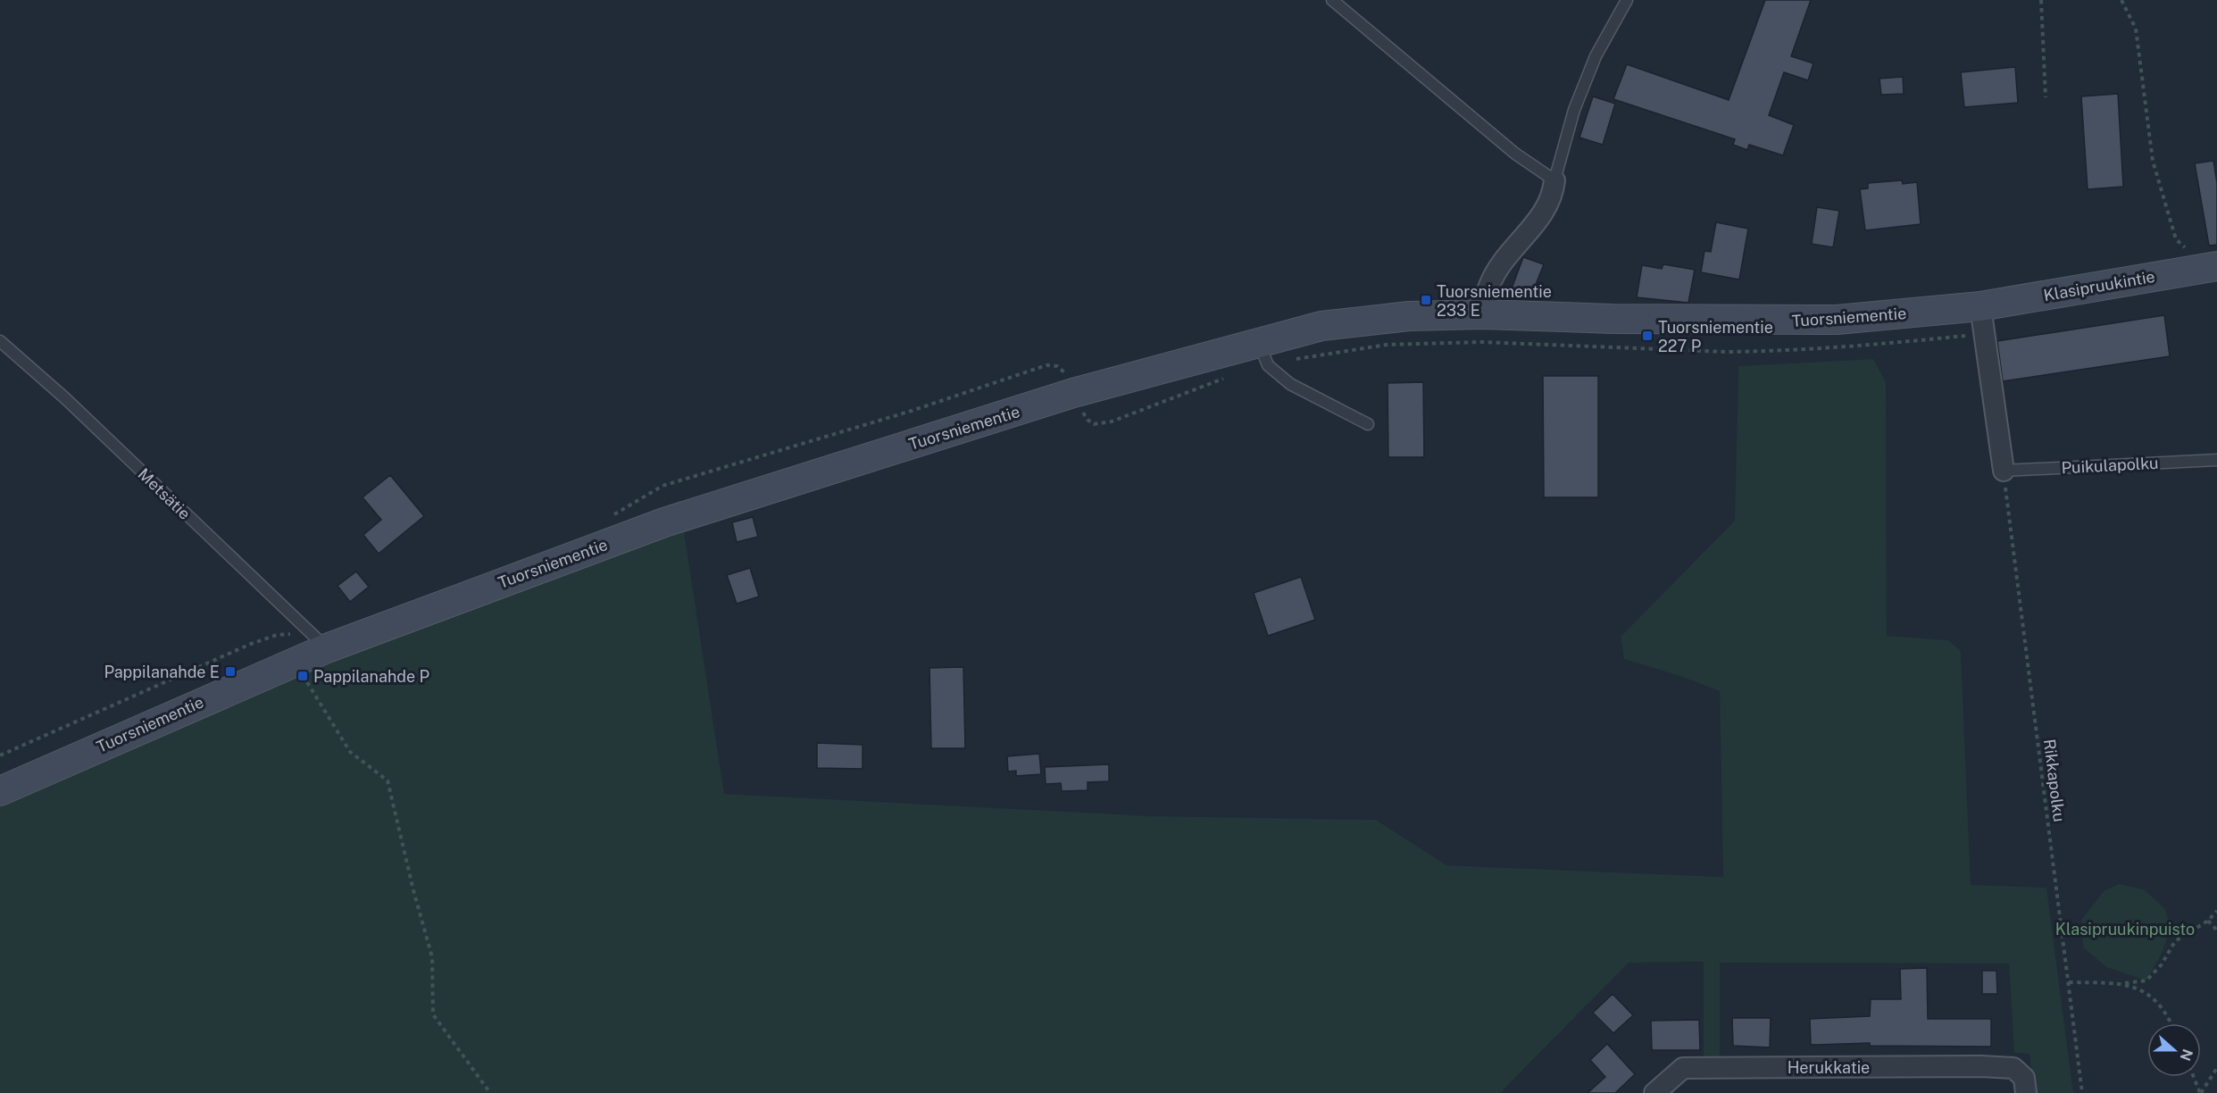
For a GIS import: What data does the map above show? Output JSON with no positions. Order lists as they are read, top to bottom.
{
  "streets": {
    "main road": ["Klasipruukintie", "Tuorsniementie"],
    "street": ["Herukkatie"],
    "lane": ["Puikulapolku", "Metsätie"],
    "path": ["Rikkapolku"]
  },
  "crossings": [
    ["Klasipruukintie", "Tuorsniementie"],
    ["Tuorsniementie", "Metsätie"],
    ["Puikulapolku", "Rikkapolku"]
  ],
  "parks": ["Klasipruukinpuisto"],
  "places": {
    "transit": [
      "Tuorsniementie 233 E",
      "Tuorsniementie 227 P",
      "Pappilanahde E",
      "Pappilanahde P"
    ]
  },
  "north": "right"
}
